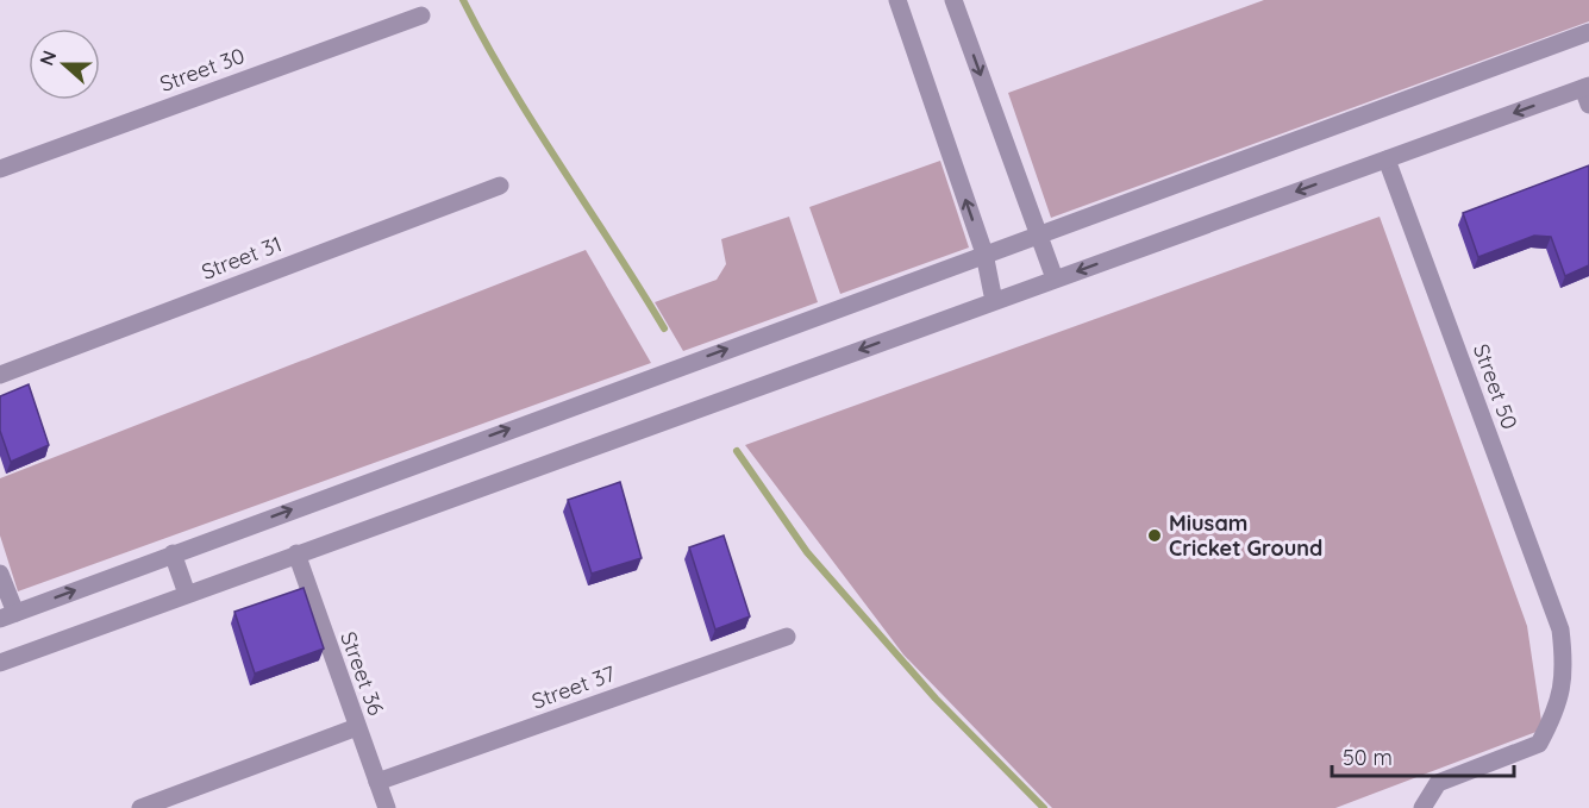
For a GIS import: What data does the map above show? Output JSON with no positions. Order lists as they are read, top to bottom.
{
  "streets": {
    "street": [
      "Street 30",
      "Street 31",
      "Street 50",
      "Street 36",
      "Street 37"
    ]
  },
  "crossings": [
    ["Street 36", "Street 37"]
  ],
  "places": ["Miusam Cricket Ground"],
  "scale_bar": "50 m",
  "north": "left"
}
